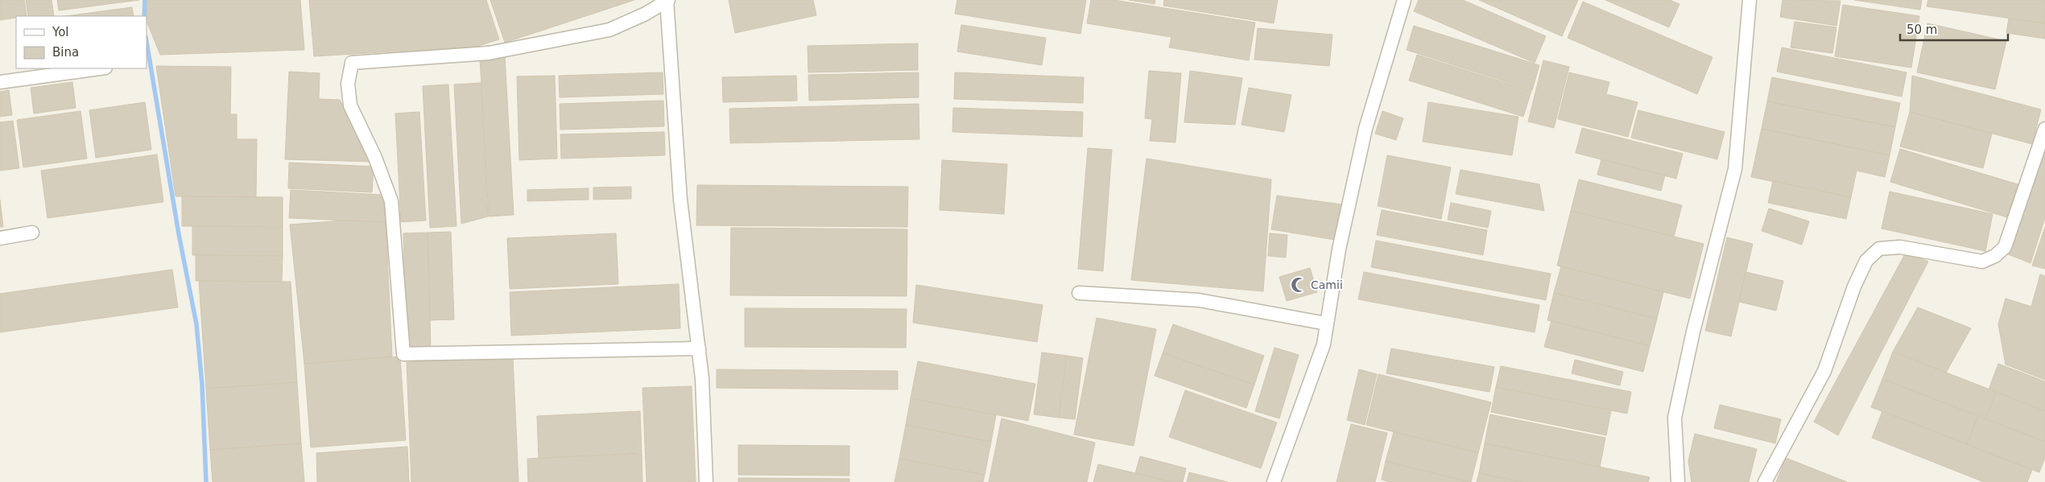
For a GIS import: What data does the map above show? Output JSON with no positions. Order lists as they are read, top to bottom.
{
  "places": {
    "mosque": ["Camii"]
  },
  "legend": ["Yol", "Bina"],
  "scale_bar": "50 m"
}
